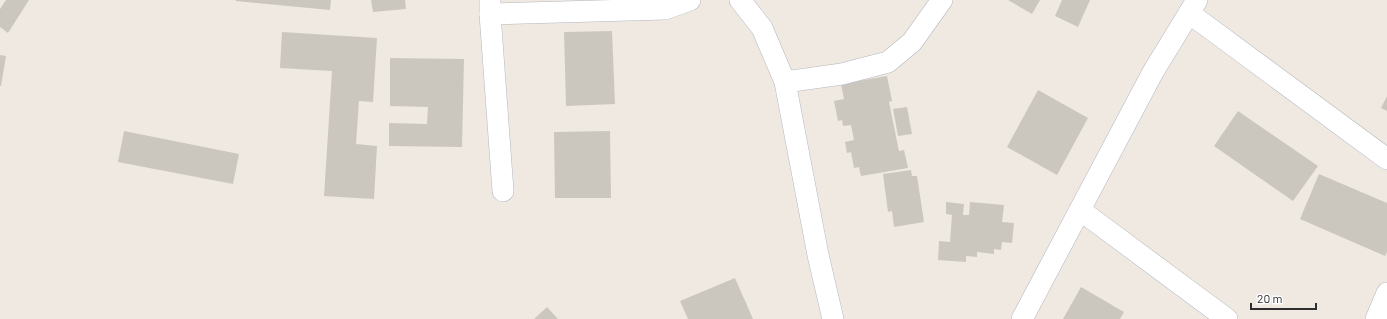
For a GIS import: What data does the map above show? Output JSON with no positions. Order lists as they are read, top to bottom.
{
  "scale_bar": "20 m"
}
